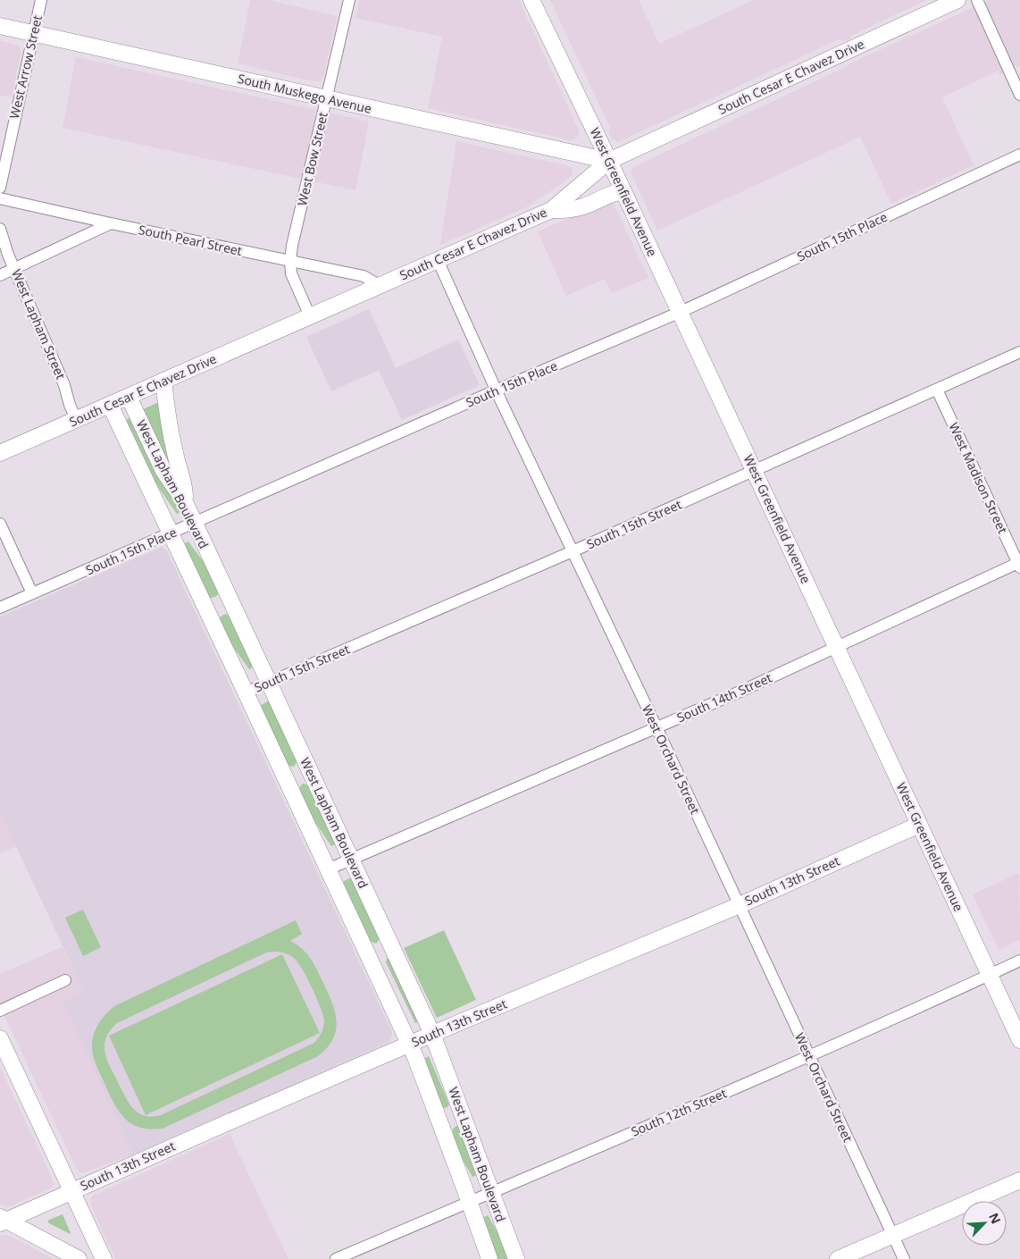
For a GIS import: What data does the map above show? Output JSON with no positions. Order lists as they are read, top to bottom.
{
  "streets": {
    "street": [
      "West Arrow Street",
      "South Cesar E Chavez Drive",
      "South Muskego Avenue",
      "West Bow Street",
      "West Greenfield Avenue",
      "South 15th Place",
      "South Pearl Street",
      "West Lapham Street",
      "West Madison Street",
      "West Lapham Boulevard",
      "South 15th Street",
      "South 14th Street",
      "West Orchard Street",
      "South 13th Street",
      "South 12th Street"
    ]
  },
  "crossings": [
    ["West Arrow Street", "South Muskego Avenue"],
    ["South Cesar E Chavez Drive", "South Muskego Avenue"],
    ["South Cesar E Chavez Drive", "West Bow Street"],
    ["South Cesar E Chavez Drive", "West Greenfield Avenue"],
    ["South Cesar E Chavez Drive", "South Pearl Street"],
    ["South Cesar E Chavez Drive", "West Lapham Street"],
    ["South Cesar E Chavez Drive", "West Lapham Boulevard"],
    ["South Cesar E Chavez Drive", "West Orchard Street"],
    ["South Muskego Avenue", "West Bow Street"],
    ["South Muskego Avenue", "West Greenfield Avenue"],
    ["West Bow Street", "South Pearl Street"],
    ["West Greenfield Avenue", "South 15th Place"],
    ["West Greenfield Avenue", "South 15th Street"],
    ["West Greenfield Avenue", "South 14th Street"],
    ["West Greenfield Avenue", "South 13th Street"],
    ["West Greenfield Avenue", "South 12th Street"],
    ["South 15th Place", "West Lapham Boulevard"],
    ["South 15th Place", "West Orchard Street"],
    ["West Madison Street", "South 15th Street"],
    ["West Madison Street", "South 14th Street"],
    ["West Lapham Boulevard", "South 15th Street"],
    ["West Lapham Boulevard", "South 14th Street"],
    ["West Lapham Boulevard", "South 13th Street"],
    ["West Lapham Boulevard", "South 12th Street"],
    ["South 15th Street", "West Orchard Street"],
    ["South 14th Street", "West Orchard Street"],
    ["West Orchard Street", "South 13th Street"],
    ["West Orchard Street", "South 12th Street"]
  ],
  "north": "top right"
}
